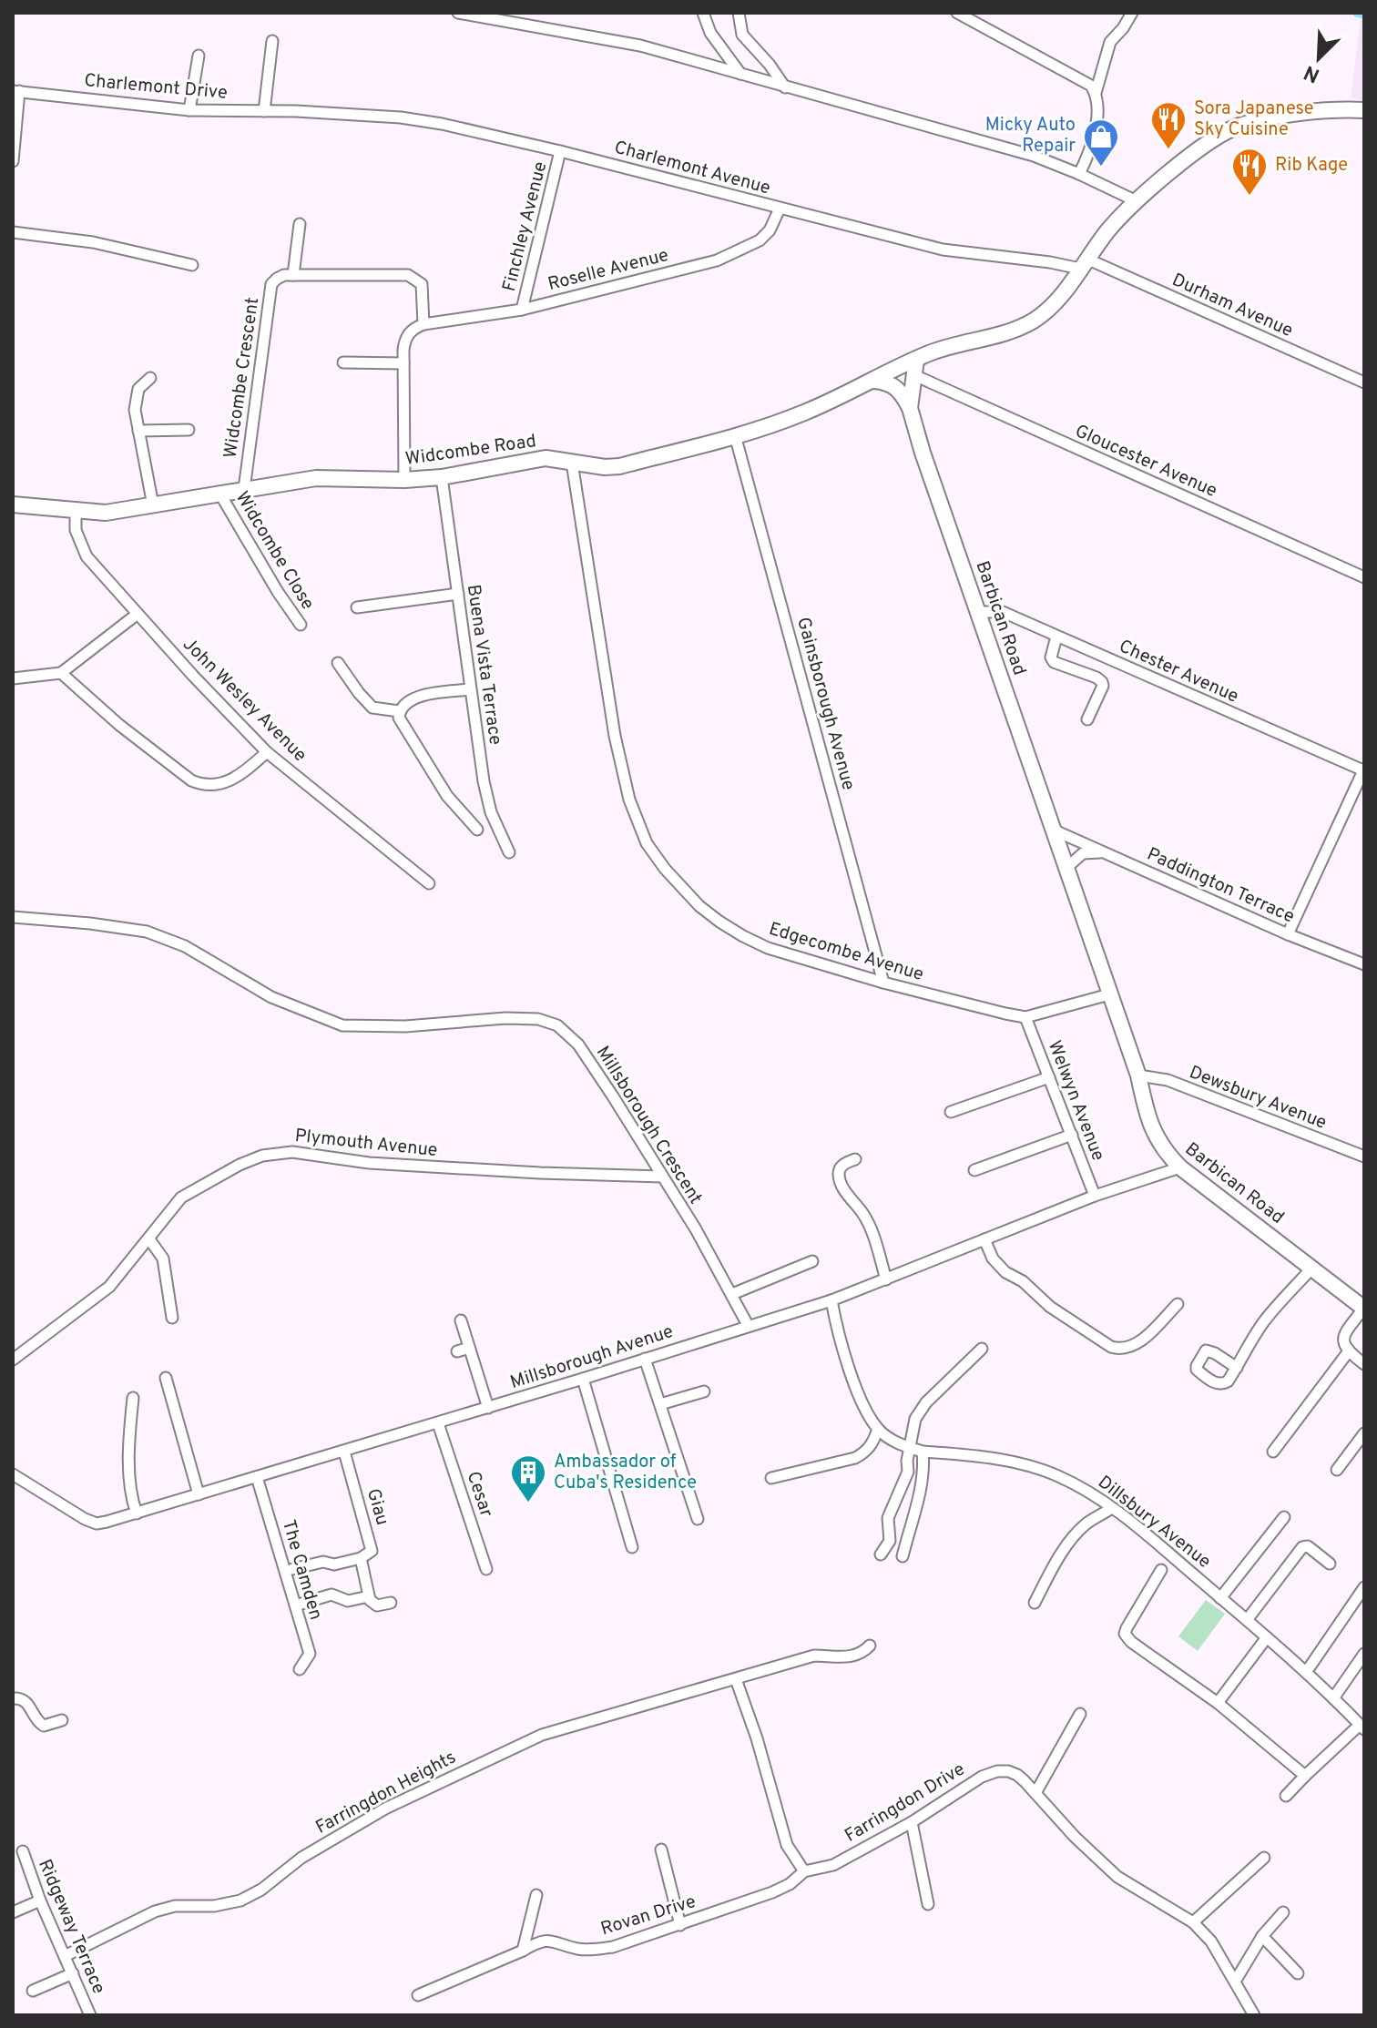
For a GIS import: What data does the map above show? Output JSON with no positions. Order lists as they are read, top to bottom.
{
  "streets": {
    "main road": ["Widcombe Road", "Barbican Road"],
    "street": [
      "Charlemont Drive",
      "Charlemont Avenue",
      "Finchley Avenue",
      "Roselle Avenue",
      "Durham Avenue",
      "Widcombe Crescent",
      "Gloucester Avenue",
      "Widcombe Close",
      "Buena Vista Terrace",
      "Chester Avenue",
      "John Wesley Avenue",
      "Gainsborough Avenue",
      "Paddington Terrace",
      "Edgecombe Avenue",
      "Dewsbury Avenue",
      "Welwyn Avenue",
      "Millsborough Crescent",
      "Plymouth Avenue",
      "Millsborough Avenue",
      "Cesar",
      "Giau",
      "Dillsbury Avenue",
      "The Camden",
      "Farringdon Heights",
      "Farringdon Drive",
      "Rovan Drive",
      "Ridgeway Terrace"
    ]
  },
  "crossings": [
    ["Charlemont Drive", "Charlemont Avenue"],
    ["Charlemont Avenue", "Finchley Avenue"],
    ["Charlemont Avenue", "Roselle Avenue"],
    ["Charlemont Avenue", "Durham Avenue"],
    ["Finchley Avenue", "Roselle Avenue"],
    ["Widcombe Crescent", "Widcombe Road"],
    ["Widcombe Road", "Widcombe Close"],
    ["Widcombe Road", "Barbican Road"],
    ["Widcombe Road", "Buena Vista Terrace"],
    ["Widcombe Road", "John Wesley Avenue"],
    ["Widcombe Road", "Gainsborough Avenue"],
    ["Widcombe Road", "Edgecombe Avenue"],
    ["Gloucester Avenue", "Barbican Road"],
    ["Barbican Road", "Chester Avenue"],
    ["Barbican Road", "Paddington Terrace"],
    ["Barbican Road", "Edgecombe Avenue"],
    ["Barbican Road", "Dewsbury Avenue"],
    ["Barbican Road", "Millsborough Avenue"],
    ["Gainsborough Avenue", "Edgecombe Avenue"],
    ["Edgecombe Avenue", "Welwyn Avenue"],
    ["Welwyn Avenue", "Millsborough Avenue"],
    ["Millsborough Crescent", "Plymouth Avenue"],
    ["Millsborough Crescent", "Millsborough Avenue"],
    ["Millsborough Avenue", "Cesar"],
    ["Millsborough Avenue", "Giau"],
    ["Millsborough Avenue", "The Camden"],
    ["Farringdon Heights", "Ridgeway Terrace"],
    ["Farringdon Drive", "Rovan Drive"]
  ],
  "places": {
    "restaurant": ["Sora Japanese Sky Cuisine", "Rib Kage"],
    "shop": ["Micky Auto Repair"],
    "building": ["Ambassador of Cuba's Residence"]
  },
  "north": "bottom left"
}
